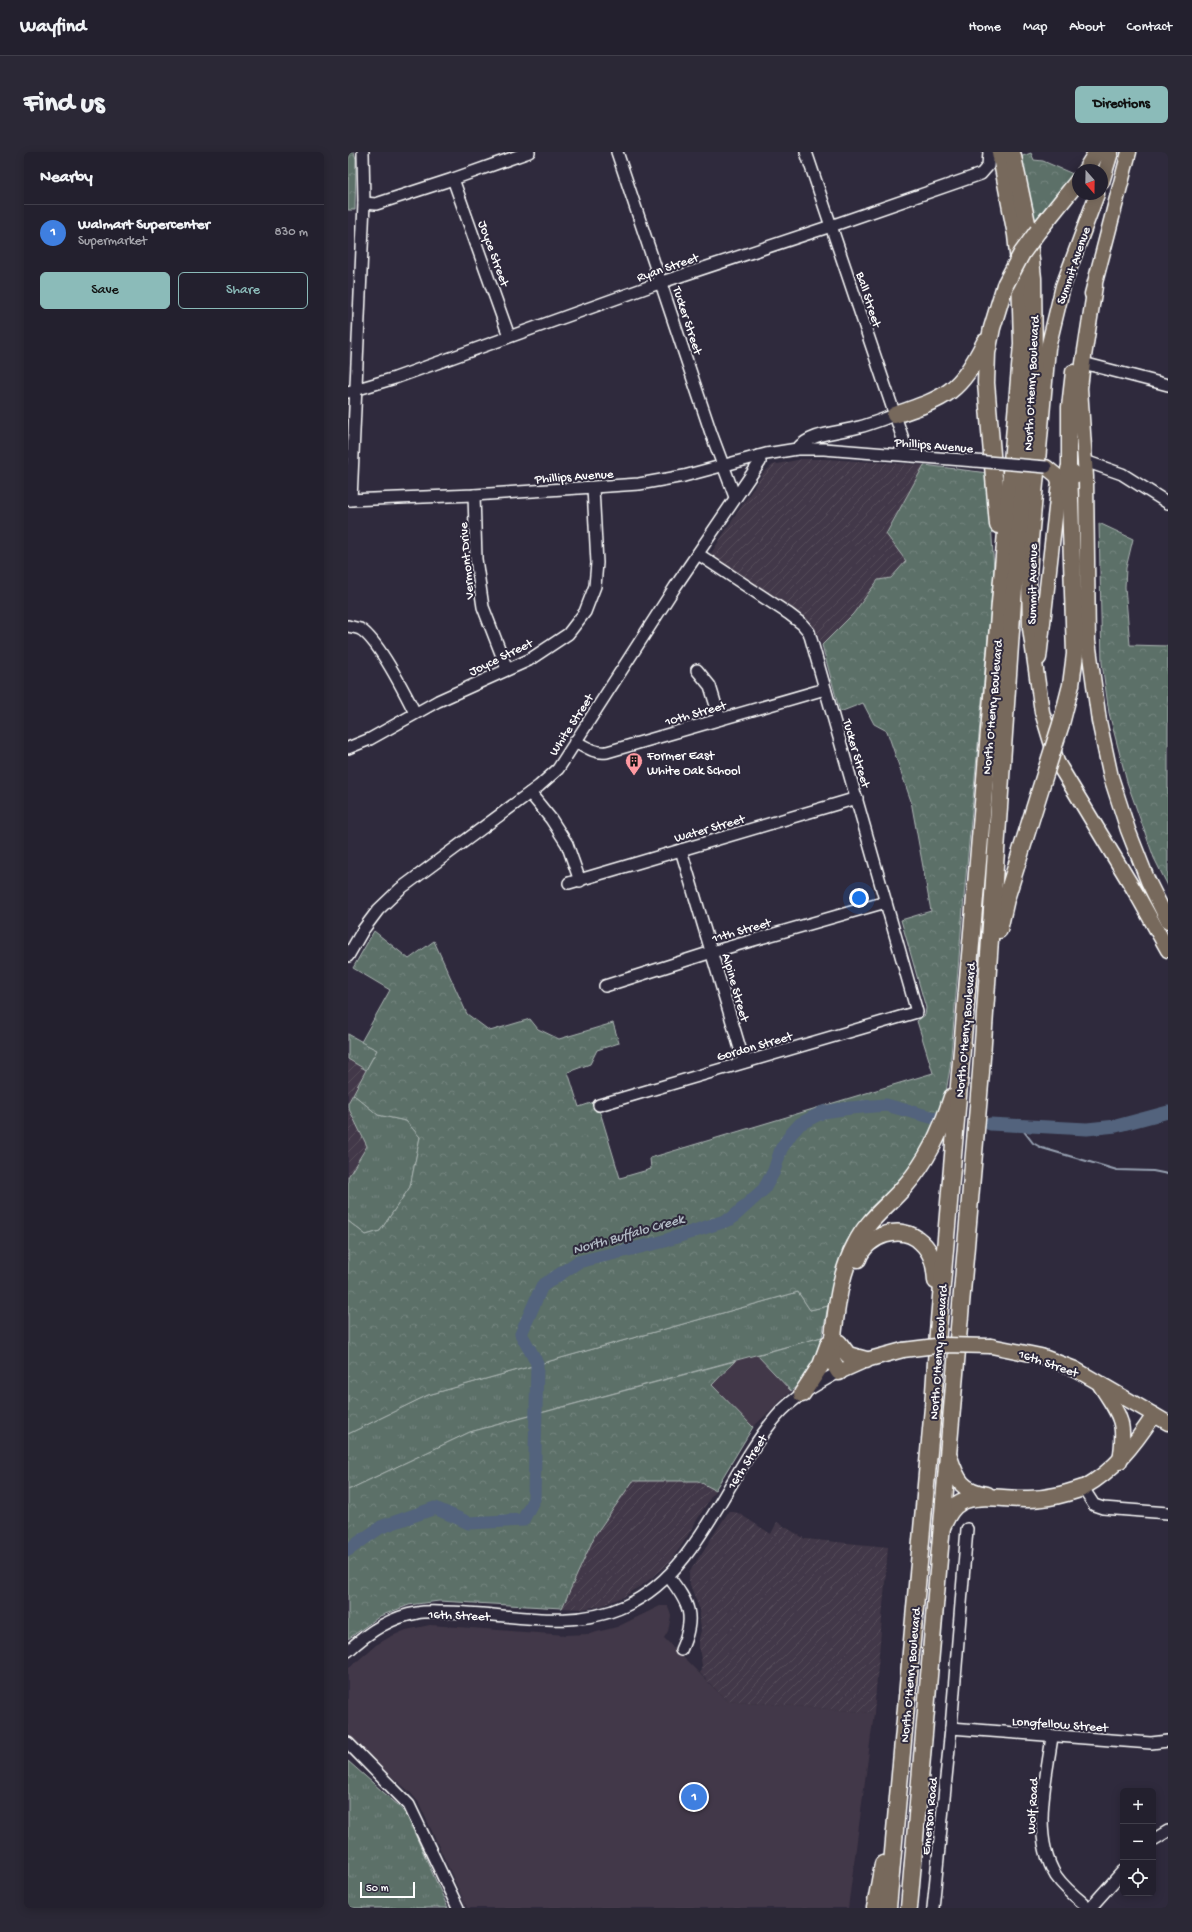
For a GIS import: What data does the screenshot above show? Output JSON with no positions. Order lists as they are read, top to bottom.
{
  "streets": {
    "highway": ["North O'Henry Boulevard"],
    "main road": ["Summit Avenue", "16th Street"],
    "street": [
      "Joyce Street",
      "Ryan Street",
      "Ball Street",
      "Tucker Street",
      "Phillips Avenue",
      "Vermont Drive",
      "10th Street",
      "White Street",
      "Water Street",
      "11th Street",
      "Alpine Street",
      "Gordon Street",
      "Longfellow Street",
      "Wolf Road",
      "Emerson Road"
    ]
  },
  "crossings": [
    ["Joyce Street", "Ryan Street"],
    ["Joyce Street", "Phillips Avenue"],
    ["Joyce Street", "Vermont Drive"],
    ["Summit Avenue", "Phillips Avenue"],
    ["Ryan Street", "Ball Street"],
    ["Ryan Street", "Tucker Street"],
    ["Ryan Street", "North O'Henry Boulevard"],
    ["Ball Street", "Phillips Avenue"],
    ["Tucker Street", "Phillips Avenue"],
    ["Tucker Street", "10th Street"],
    ["Tucker Street", "White Street"],
    ["Tucker Street", "Water Street"],
    ["Tucker Street", "11th Street"],
    ["Tucker Street", "Gordon Street"],
    ["Phillips Avenue", "Vermont Drive"],
    ["Phillips Avenue", "White Street"],
    ["10th Street", "White Street"],
    ["White Street", "Water Street"],
    ["Water Street", "Alpine Street"],
    ["11th Street", "Alpine Street"],
    ["Alpine Street", "Gordon Street"],
    ["Longfellow Street", "Wolf Road"],
    ["Longfellow Street", "Emerson Road"]
  ],
  "water": ["North Buffalo Creek"],
  "places": {
    "building": ["Former East White Oak School"]
  },
  "scale_bar": "50 m",
  "north": "bottom",
  "page": {
    "header": "Wayfind",
    "nav": [
      "Home",
      "Map",
      "About",
      "Contact"
    ],
    "buttons": [
      "Directions",
      ["Save", "Share"]
    ],
    "title": "Find us",
    "heading": "Nearby",
    "list": [
      {
        "mark": "1",
        "name": "Walmart Supercenter",
        "note": "Supermarket",
        "value": "830 m"
      }
    ],
    "pins": "1",
    "map_buttons": ["+", "−"],
    "scale": "50 m"
  }
}
